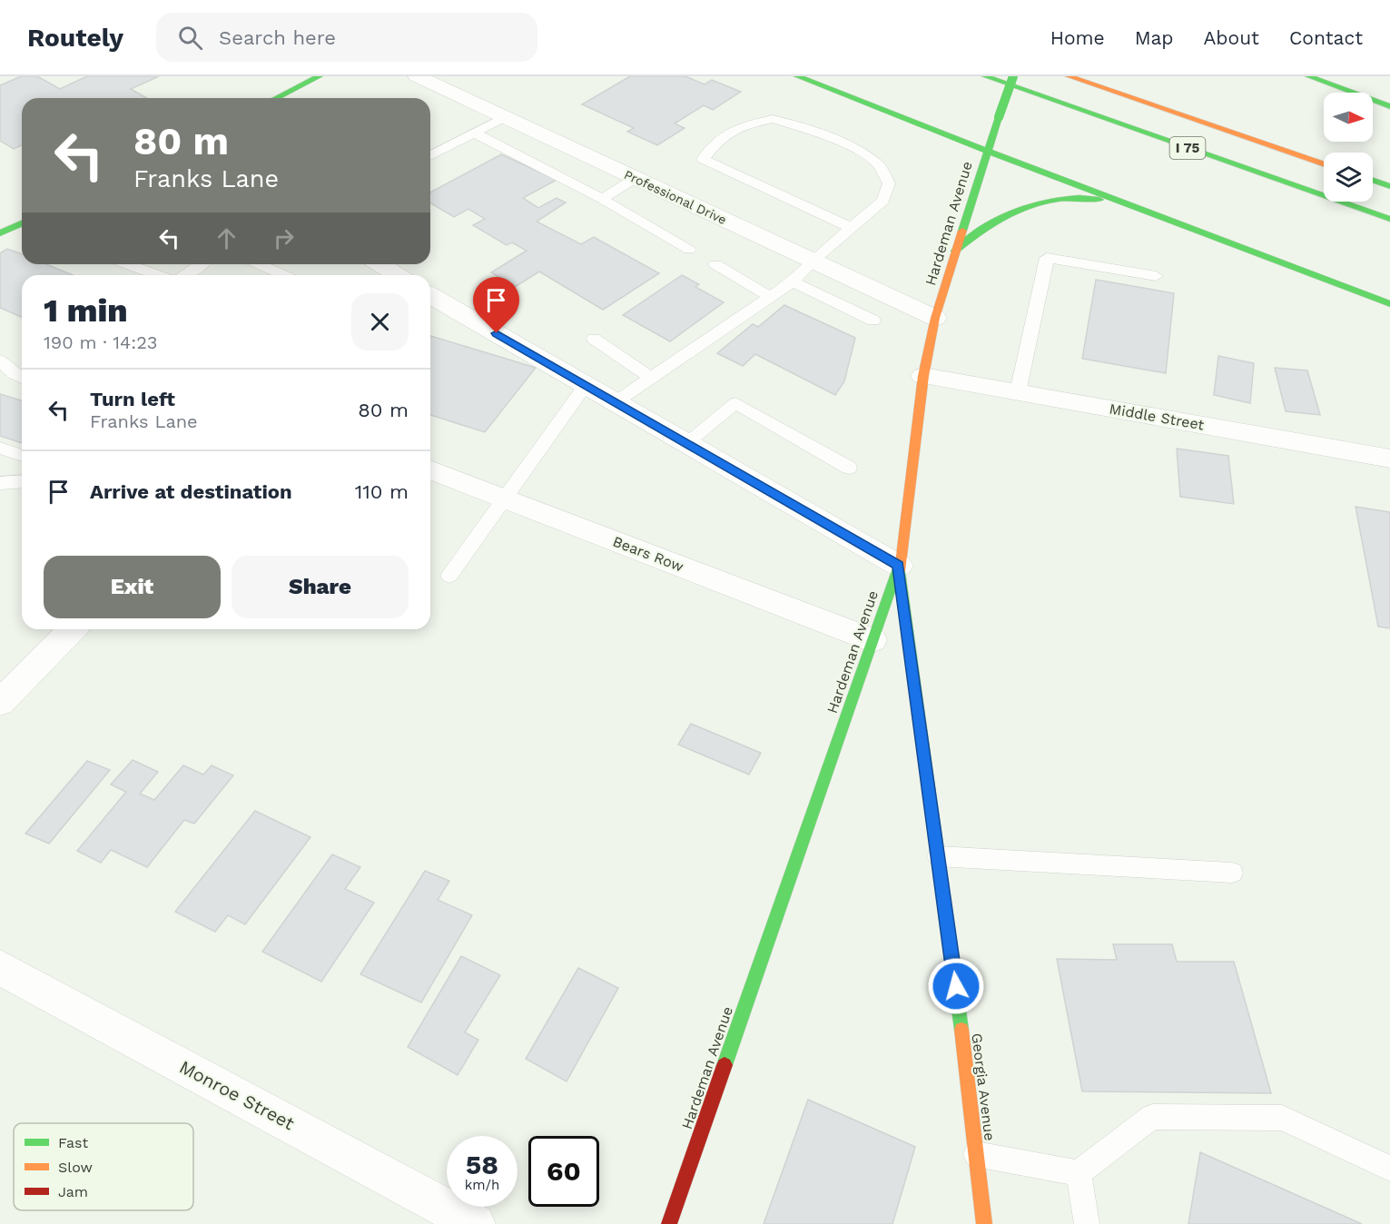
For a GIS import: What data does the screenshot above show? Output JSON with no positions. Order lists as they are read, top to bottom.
{
  "streets": {
    "main road": ["I 75", "Hardeman Avenue", "Georgia Avenue"],
    "street": [
      "Professional Drive",
      "Middle Street",
      "Bears Row",
      "Monroe Street"
    ]
  },
  "crossings": [
    ["Professional Drive", "Hardeman Avenue"],
    ["Hardeman Avenue", "Middle Street"],
    ["Hardeman Avenue", "Bears Row"],
    ["Hardeman Avenue", "Georgia Avenue"]
  ],
  "legend": ["Fast", "Slow", "Jam"],
  "north": "right",
  "page": {
    "header": "Routely",
    "search": "Search here",
    "nav": [
      "Home",
      "Map",
      "About",
      "Contact"
    ],
    "turn": ["80 m", "Franks Lane"],
    "heading": ["1 min", "190 m · 14:23"],
    "list": [
      {
        "name": "Turn left",
        "note": "Franks Lane",
        "value": "80 m"
      },
      {
        "name": "Arrive at destination",
        "value": "110 m"
      }
    ],
    "buttons": ["Exit", "Share"],
    "speed": "58 km/h",
    "limit": "60"
  }
}
